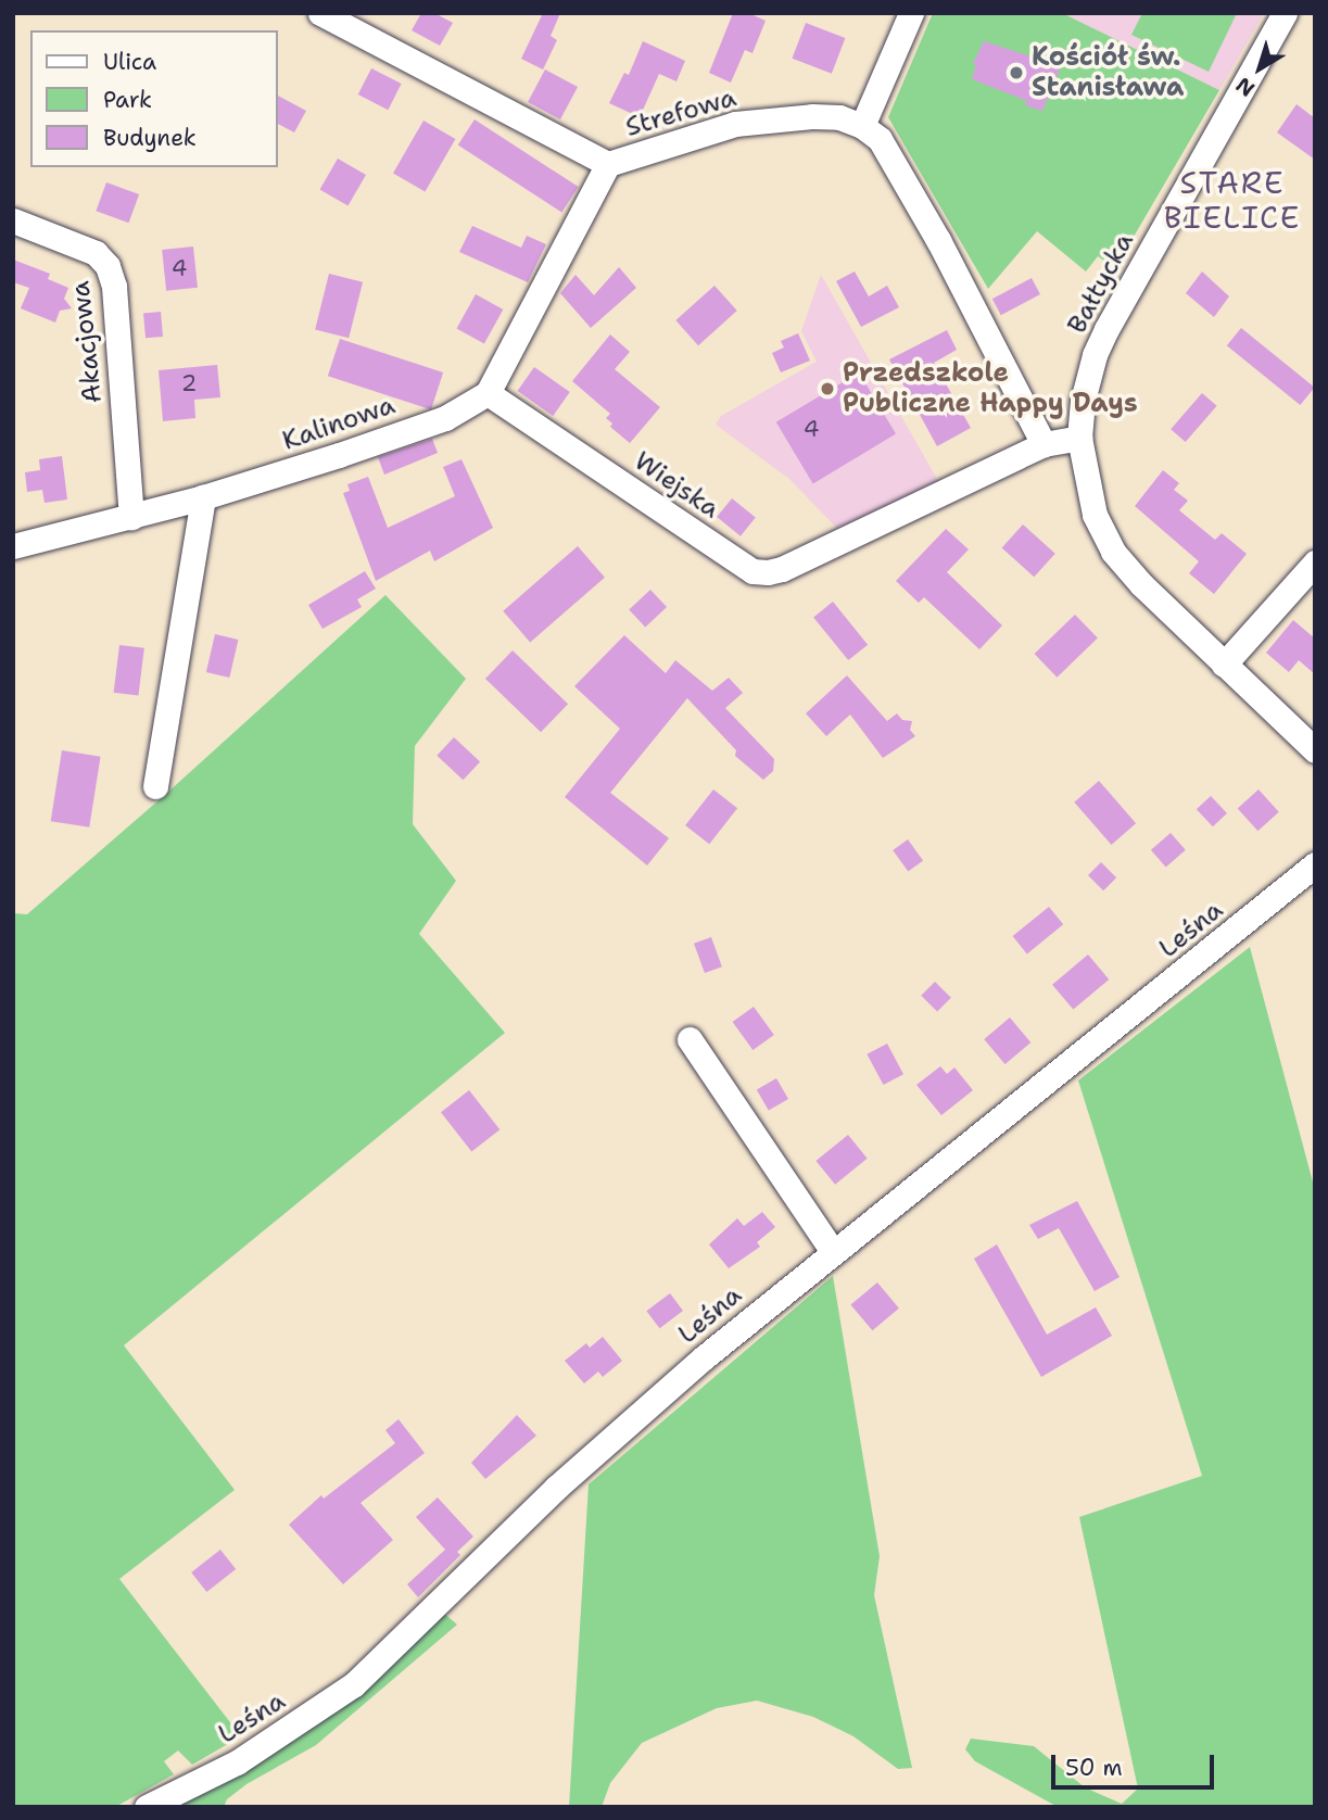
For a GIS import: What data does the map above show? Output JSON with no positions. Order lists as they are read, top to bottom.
{
  "streets": {
    "street": [
      "Strefowa",
      "Bałtycka",
      "Akacjowa",
      "Kalinowa",
      "Wiejska",
      "Leśna"
    ]
  },
  "crossings": [
    ["Bałtycka", "Wiejska"],
    ["Akacjowa", "Kalinowa"],
    ["Kalinowa", "Wiejska"]
  ],
  "districts": ["STARE BIELICE"],
  "places": ["Kościół św. Stanisława", "Przedszkole Publiczne Happy Days"],
  "house_numbers": ["4", "2", "4"],
  "legend": ["Ulica", "Park", "Budynek"],
  "scale_bar": "50 m",
  "north": "bottom left"
}
